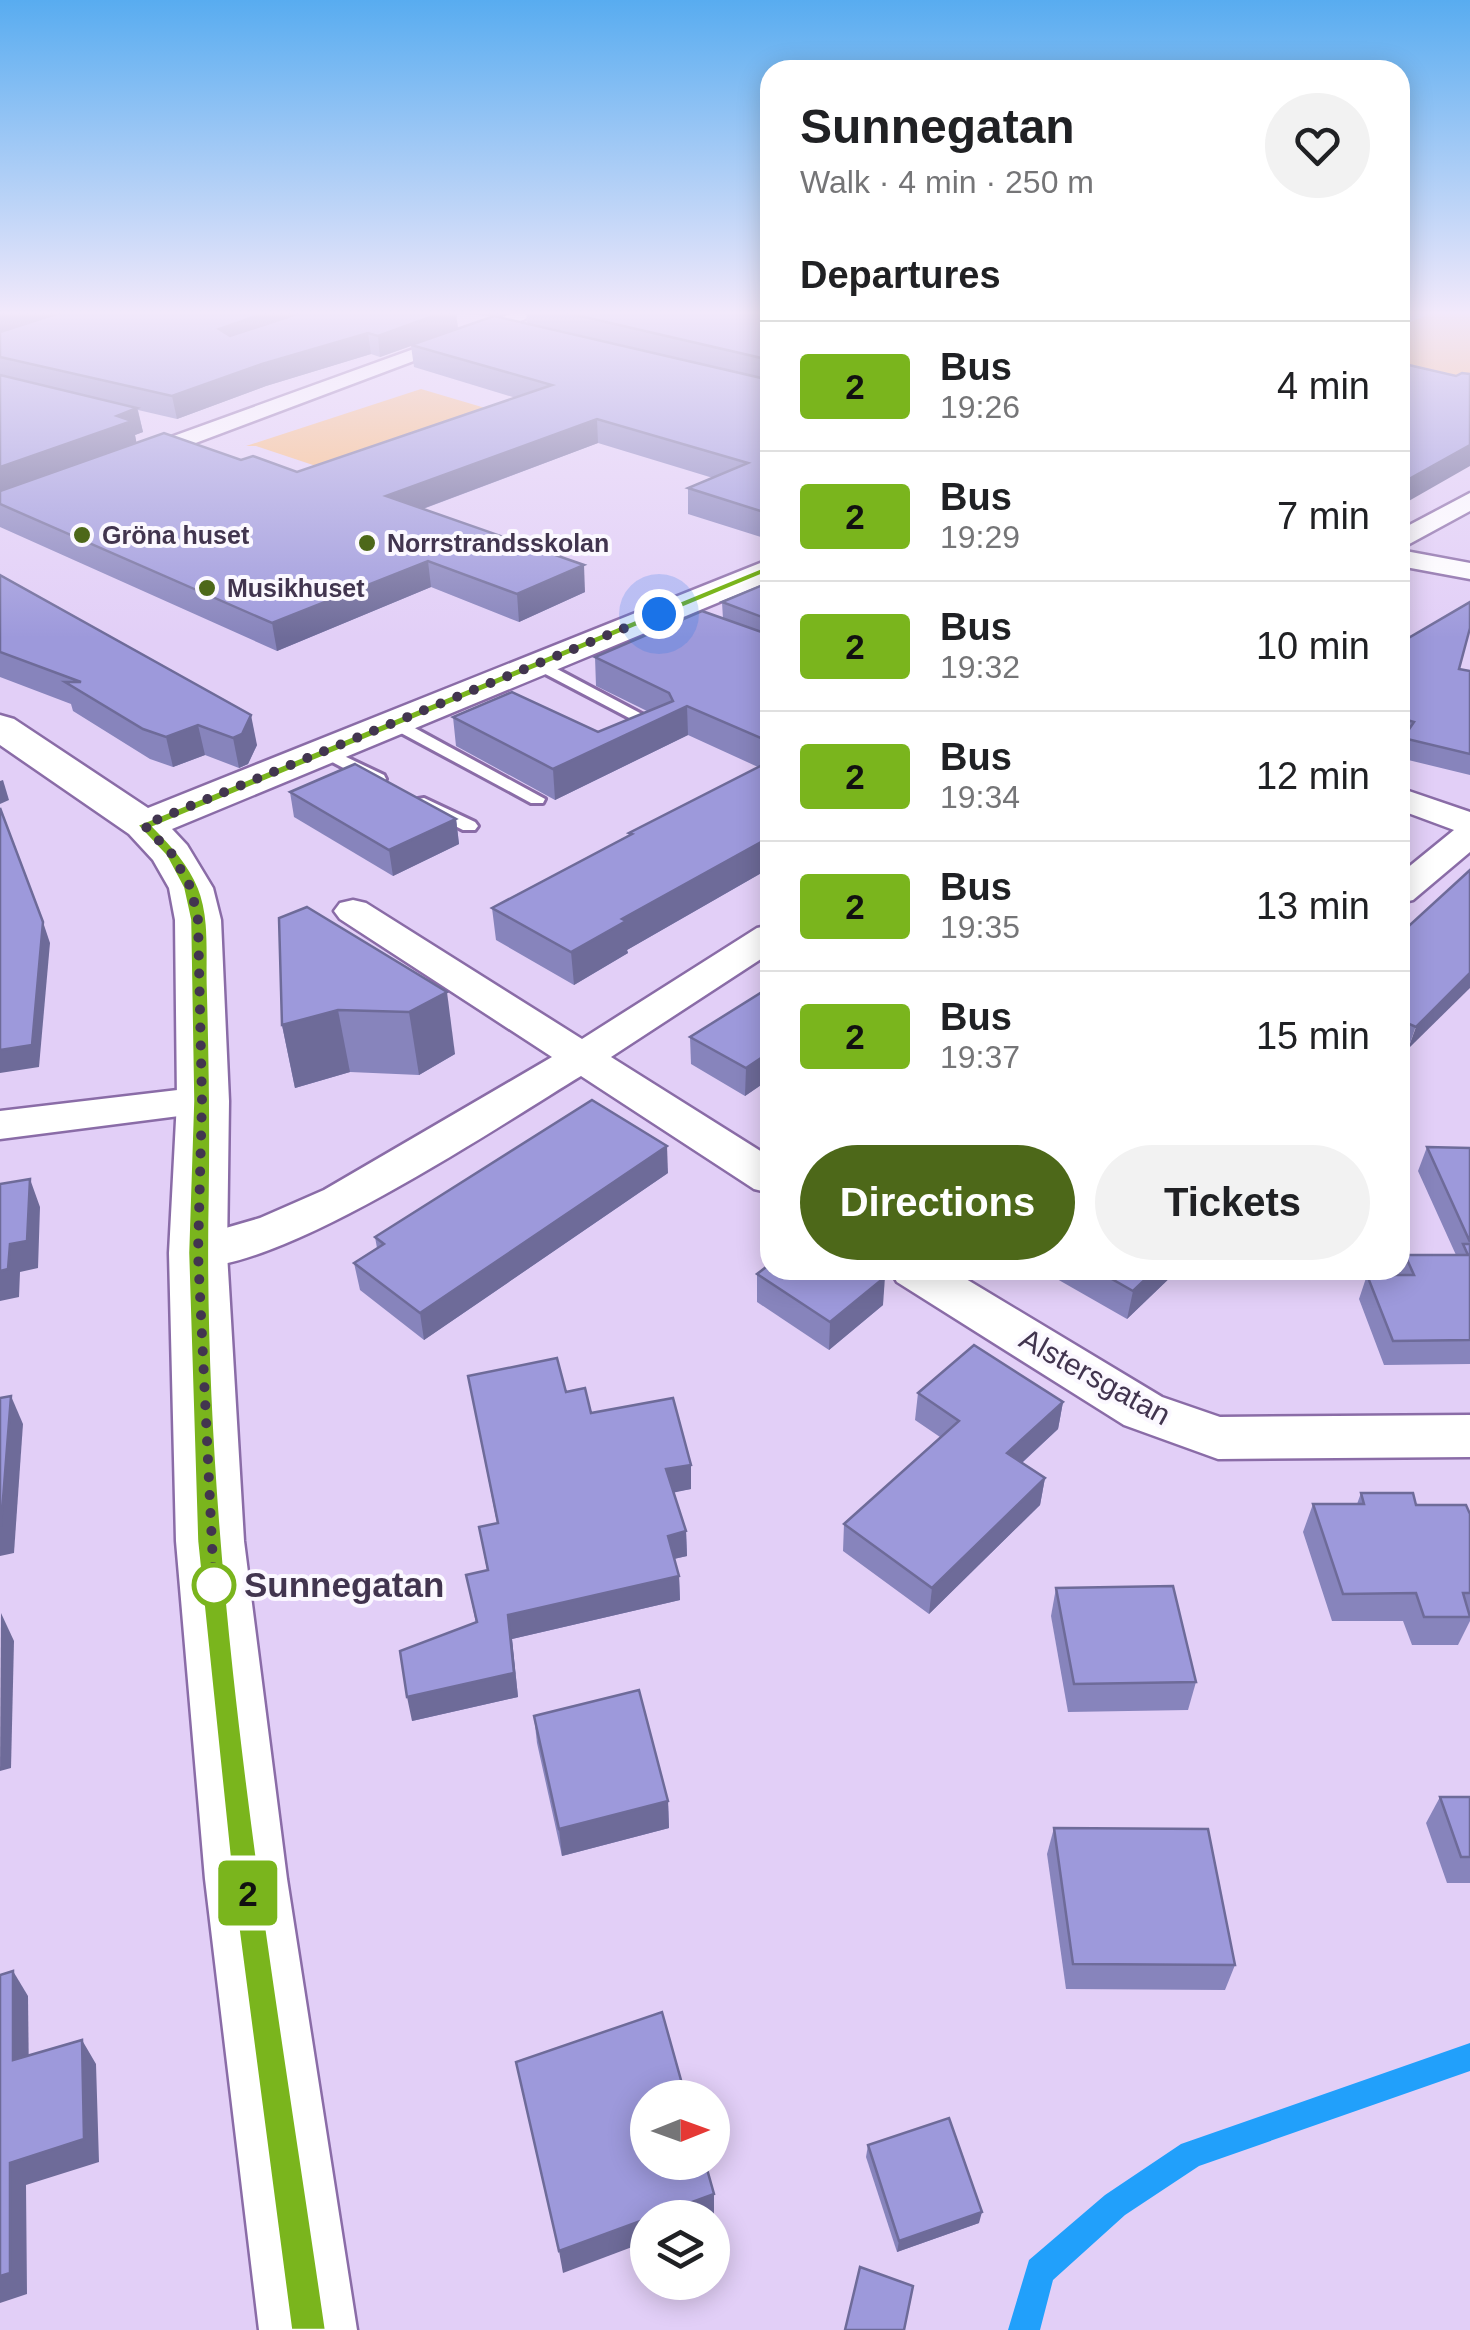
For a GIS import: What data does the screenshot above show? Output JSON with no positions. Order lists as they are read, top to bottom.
{
  "streets": {
    "street": ["Alstersgatan"]
  },
  "places": [
    "Gröna huset",
    "Norrstrandsskolan",
    "Musikhuset",
    "Sunnegatan"
  ],
  "lines": ["bus line 2"],
  "north": "right",
  "page": {
    "on_map": "2",
    "heading": [
      ["Sunnegatan", "Walk · 4 min · 250 m"],
      "Departures"
    ],
    "list": [
      {
        "mark": "2",
        "name": "Bus",
        "note": "19:26",
        "value": "4 min"
      },
      {
        "mark": "2",
        "name": "Bus",
        "note": "19:29",
        "value": "7 min"
      },
      {
        "mark": "2",
        "name": "Bus",
        "note": "19:32",
        "value": "10 min"
      },
      {
        "mark": "2",
        "name": "Bus",
        "note": "19:34",
        "value": "12 min"
      },
      {
        "mark": "2",
        "name": "Bus",
        "note": "19:35",
        "value": "13 min"
      },
      {
        "mark": "2",
        "name": "Bus",
        "note": "19:37",
        "value": "15 min"
      }
    ],
    "buttons": ["Directions", "Tickets"]
  }
}
